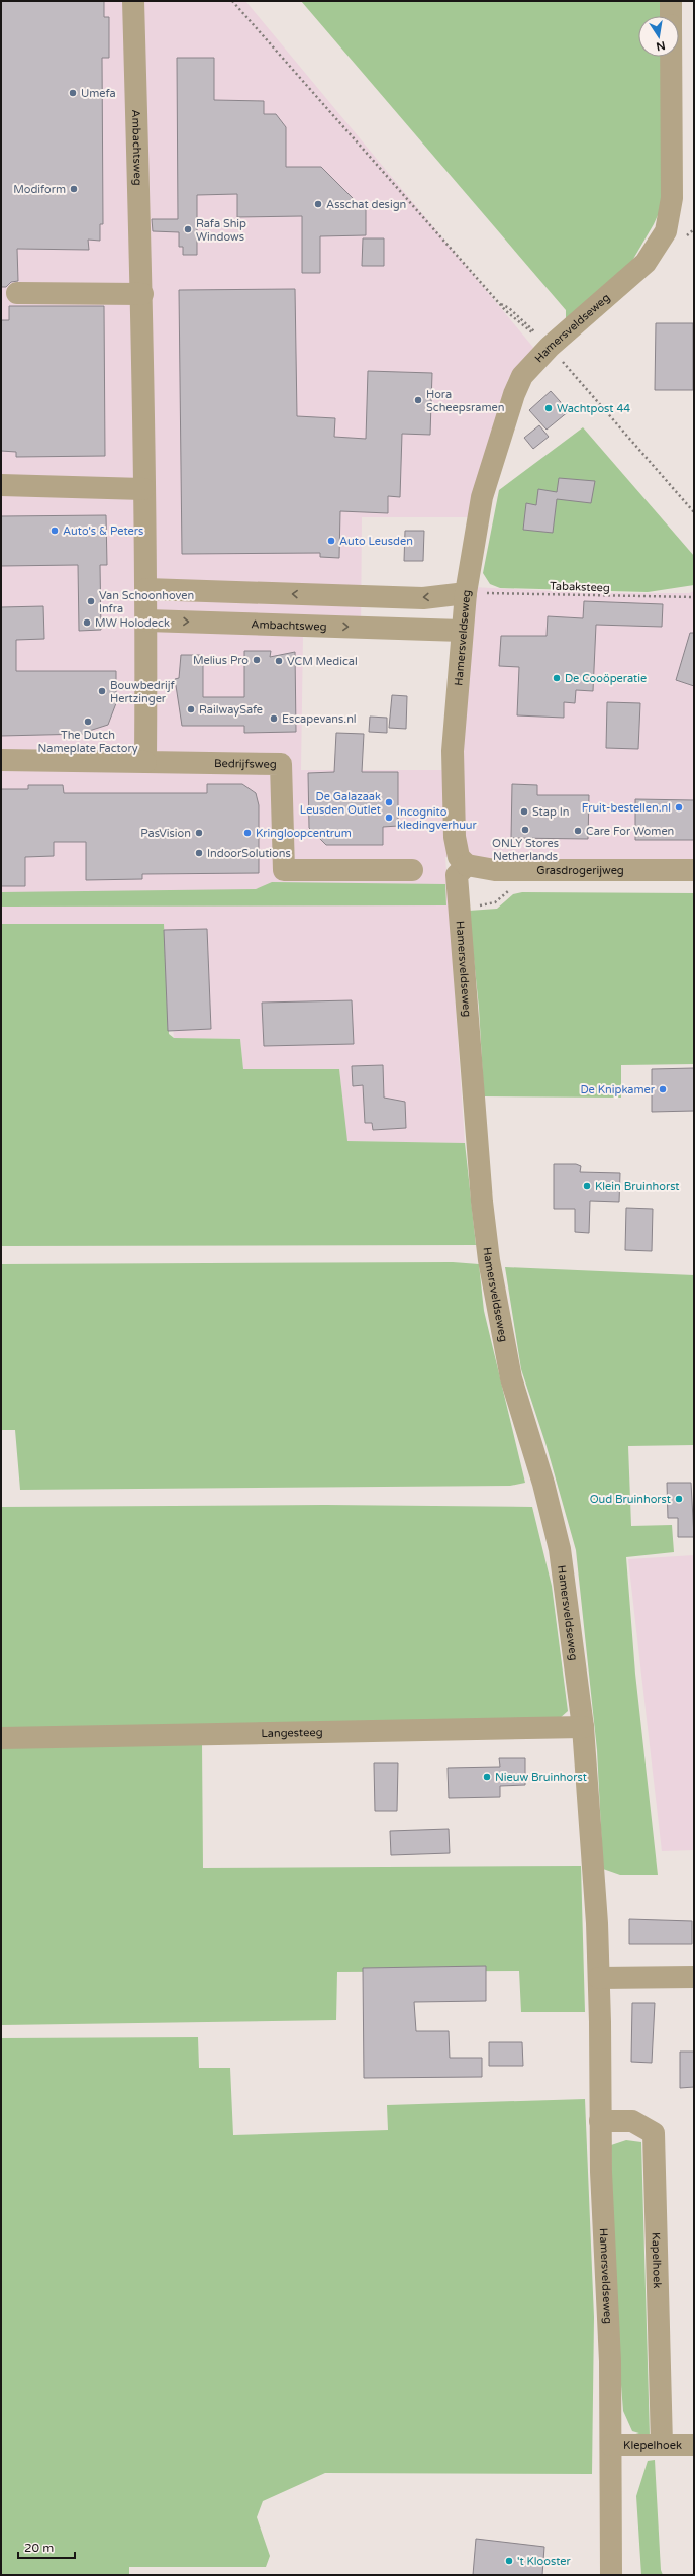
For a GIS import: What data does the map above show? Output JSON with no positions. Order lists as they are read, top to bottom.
{
  "streets": {
    "street": [
      "Ambachtsweg",
      "Hamersveldseweg",
      "Bedrijfsweg",
      "Grasdrogerijweg",
      "Langesteeg",
      "Kapelhoek",
      "Klepelhoek"
    ],
    "path": ["Tabaksteeg"]
  },
  "crossings": [
    ["Ambachtsweg", "Hamersveldseweg"],
    ["Hamersveldseweg", "Tabaksteeg"],
    ["Hamersveldseweg", "Grasdrogerijweg"],
    ["Hamersveldseweg", "Langesteeg"],
    ["Hamersveldseweg", "Kapelhoek"],
    ["Hamersveldseweg", "Klepelhoek"],
    ["Kapelhoek", "Klepelhoek"]
  ],
  "places": [
    "Umefa",
    "Modiform",
    "Asschat design",
    "Rafa Ship Windows",
    "Hora Scheepsramen",
    "Wachtpost 44",
    "Auto's & Peters",
    "Auto Leusden",
    "Van Schoonhoven Infra",
    "MW Holodeck",
    "Melius Pro",
    "VCM Medical",
    "De Cooöperatie",
    "Bouwbedrijf Hertzinger",
    "RailwaySafe",
    "Escapevans.nl",
    "The Dutch Nameplate Factory",
    "De Galazaak Leusden Outlet",
    "Fruit-bestellen.nl",
    "Stap In",
    "Incognito kledingverhuur",
    "ONLY Stores Netherlands",
    "Care For Women",
    "PasVision",
    "Kringloopcentrum",
    "IndoorSolutions",
    "De Knipkamer",
    "Klein Bruinhorst",
    "Oud Bruinhorst",
    "Nieuw Bruinhorst",
    "'t Klooster"
  ],
  "scale_bar": "20 m",
  "north": "bottom"
}
